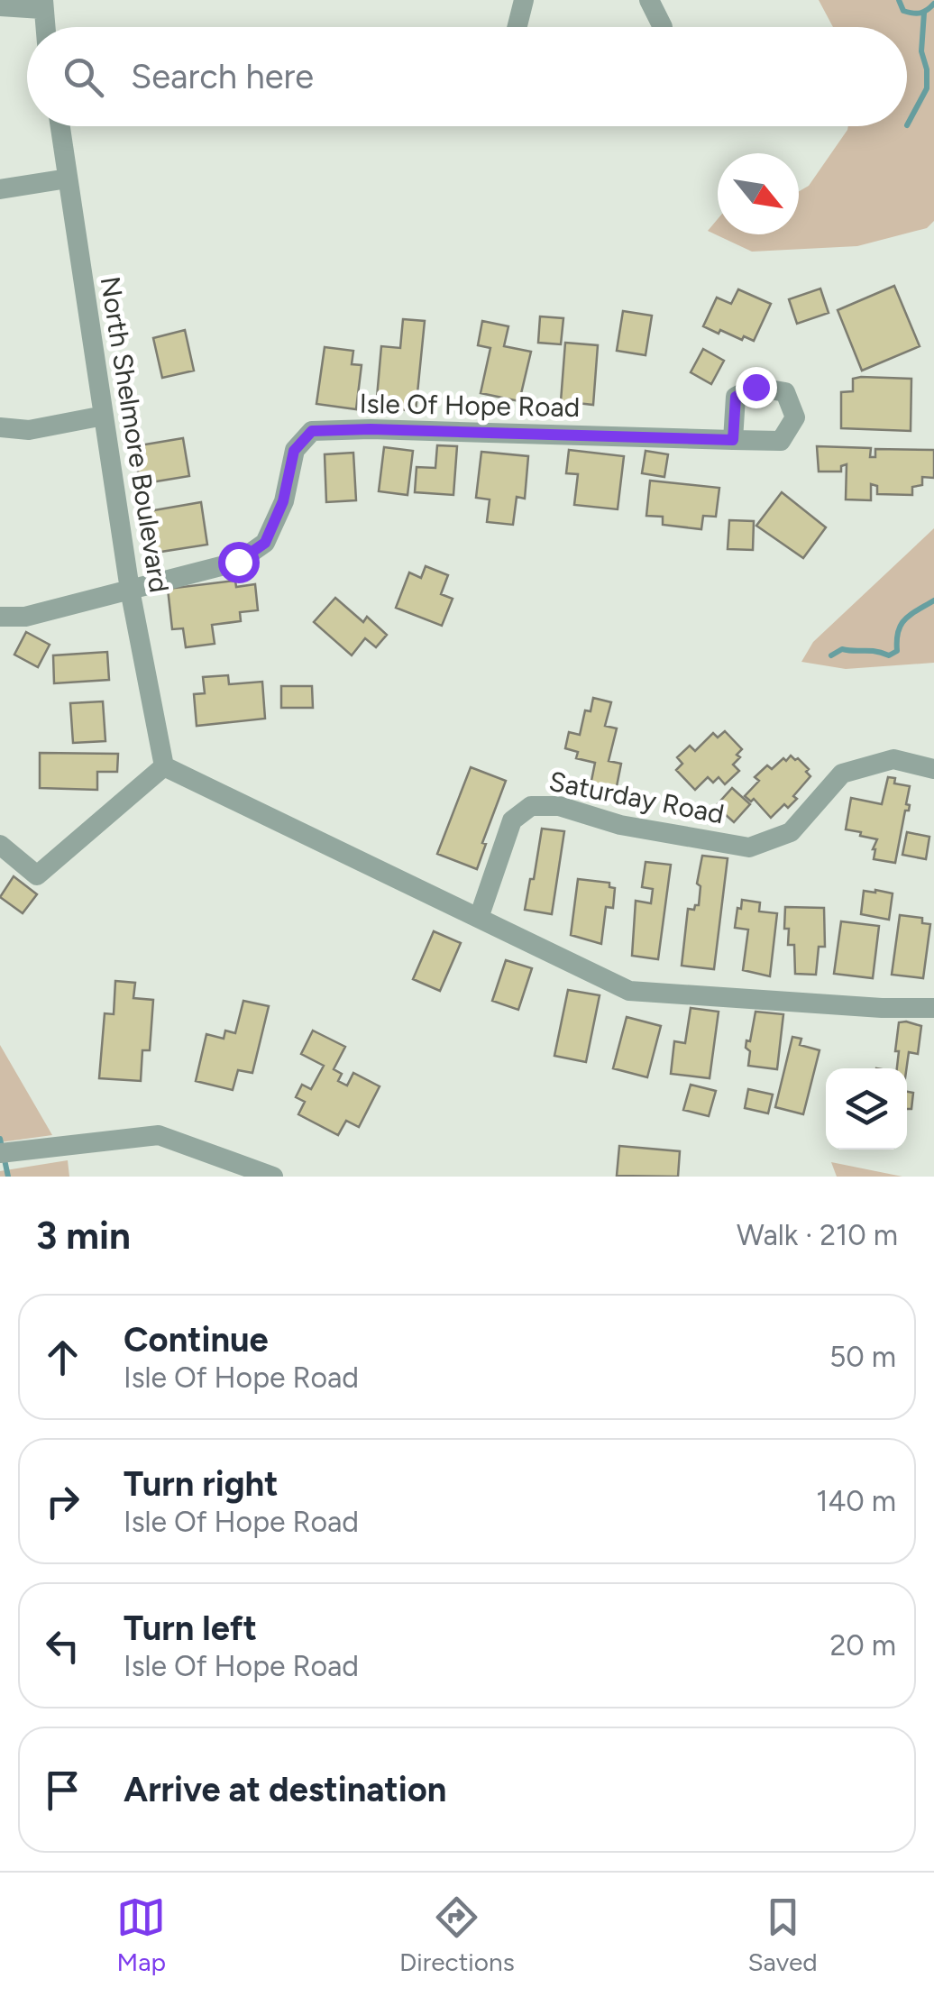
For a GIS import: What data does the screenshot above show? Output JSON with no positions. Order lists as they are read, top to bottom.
{
  "streets": {
    "street": ["Isle Of Hope Road", "North Shelmore Boulevard", "Saturday Road"]
  },
  "crossings": [
    ["Isle Of Hope Road", "North Shelmore Boulevard"]
  ],
  "north": "bottom right",
  "page": {
    "search": "Search here",
    "heading": ["3 min", "Walk · 210 m"],
    "list": [
      ["Continue", "Isle Of Hope Road", "50 m"],
      ["Turn right", "Isle Of Hope Road", "140 m"],
      ["Turn left", "Isle Of Hope Road", "20 m"],
      "Arrive at destination"
    ],
    "nav": ["Map", "Directions", "Saved"]
  }
}
